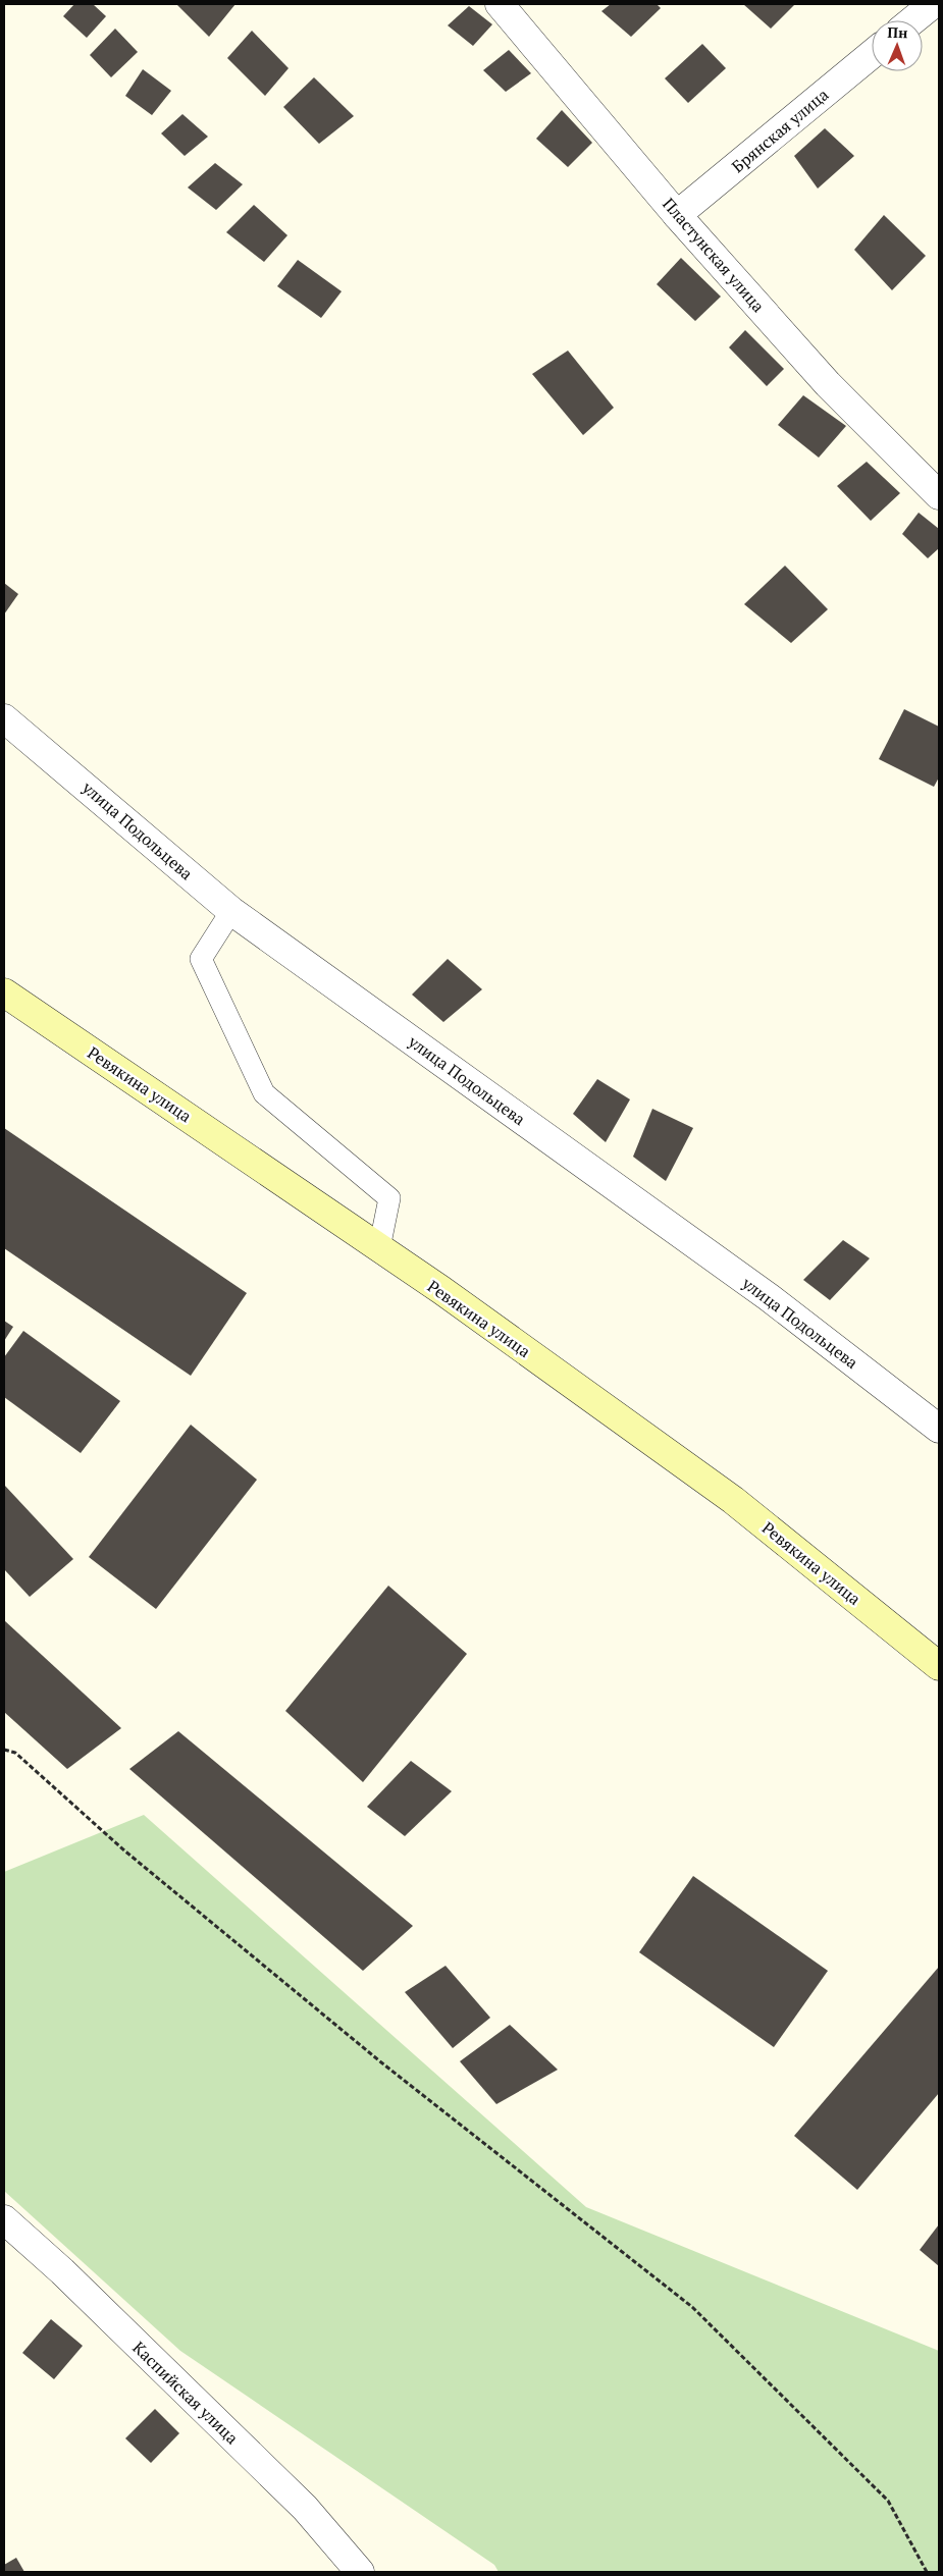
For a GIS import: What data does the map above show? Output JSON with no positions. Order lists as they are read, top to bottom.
{
  "streets": {
    "main road": ["Ревякина улица"],
    "street": [
      "Брянская улица",
      "Пластунская улица",
      "улица Подольцева",
      "Каспийская улица"
    ]
  },
  "crossings": [
    ["Брянская улица", "Пластунская улица"]
  ],
  "north": "top"
}
